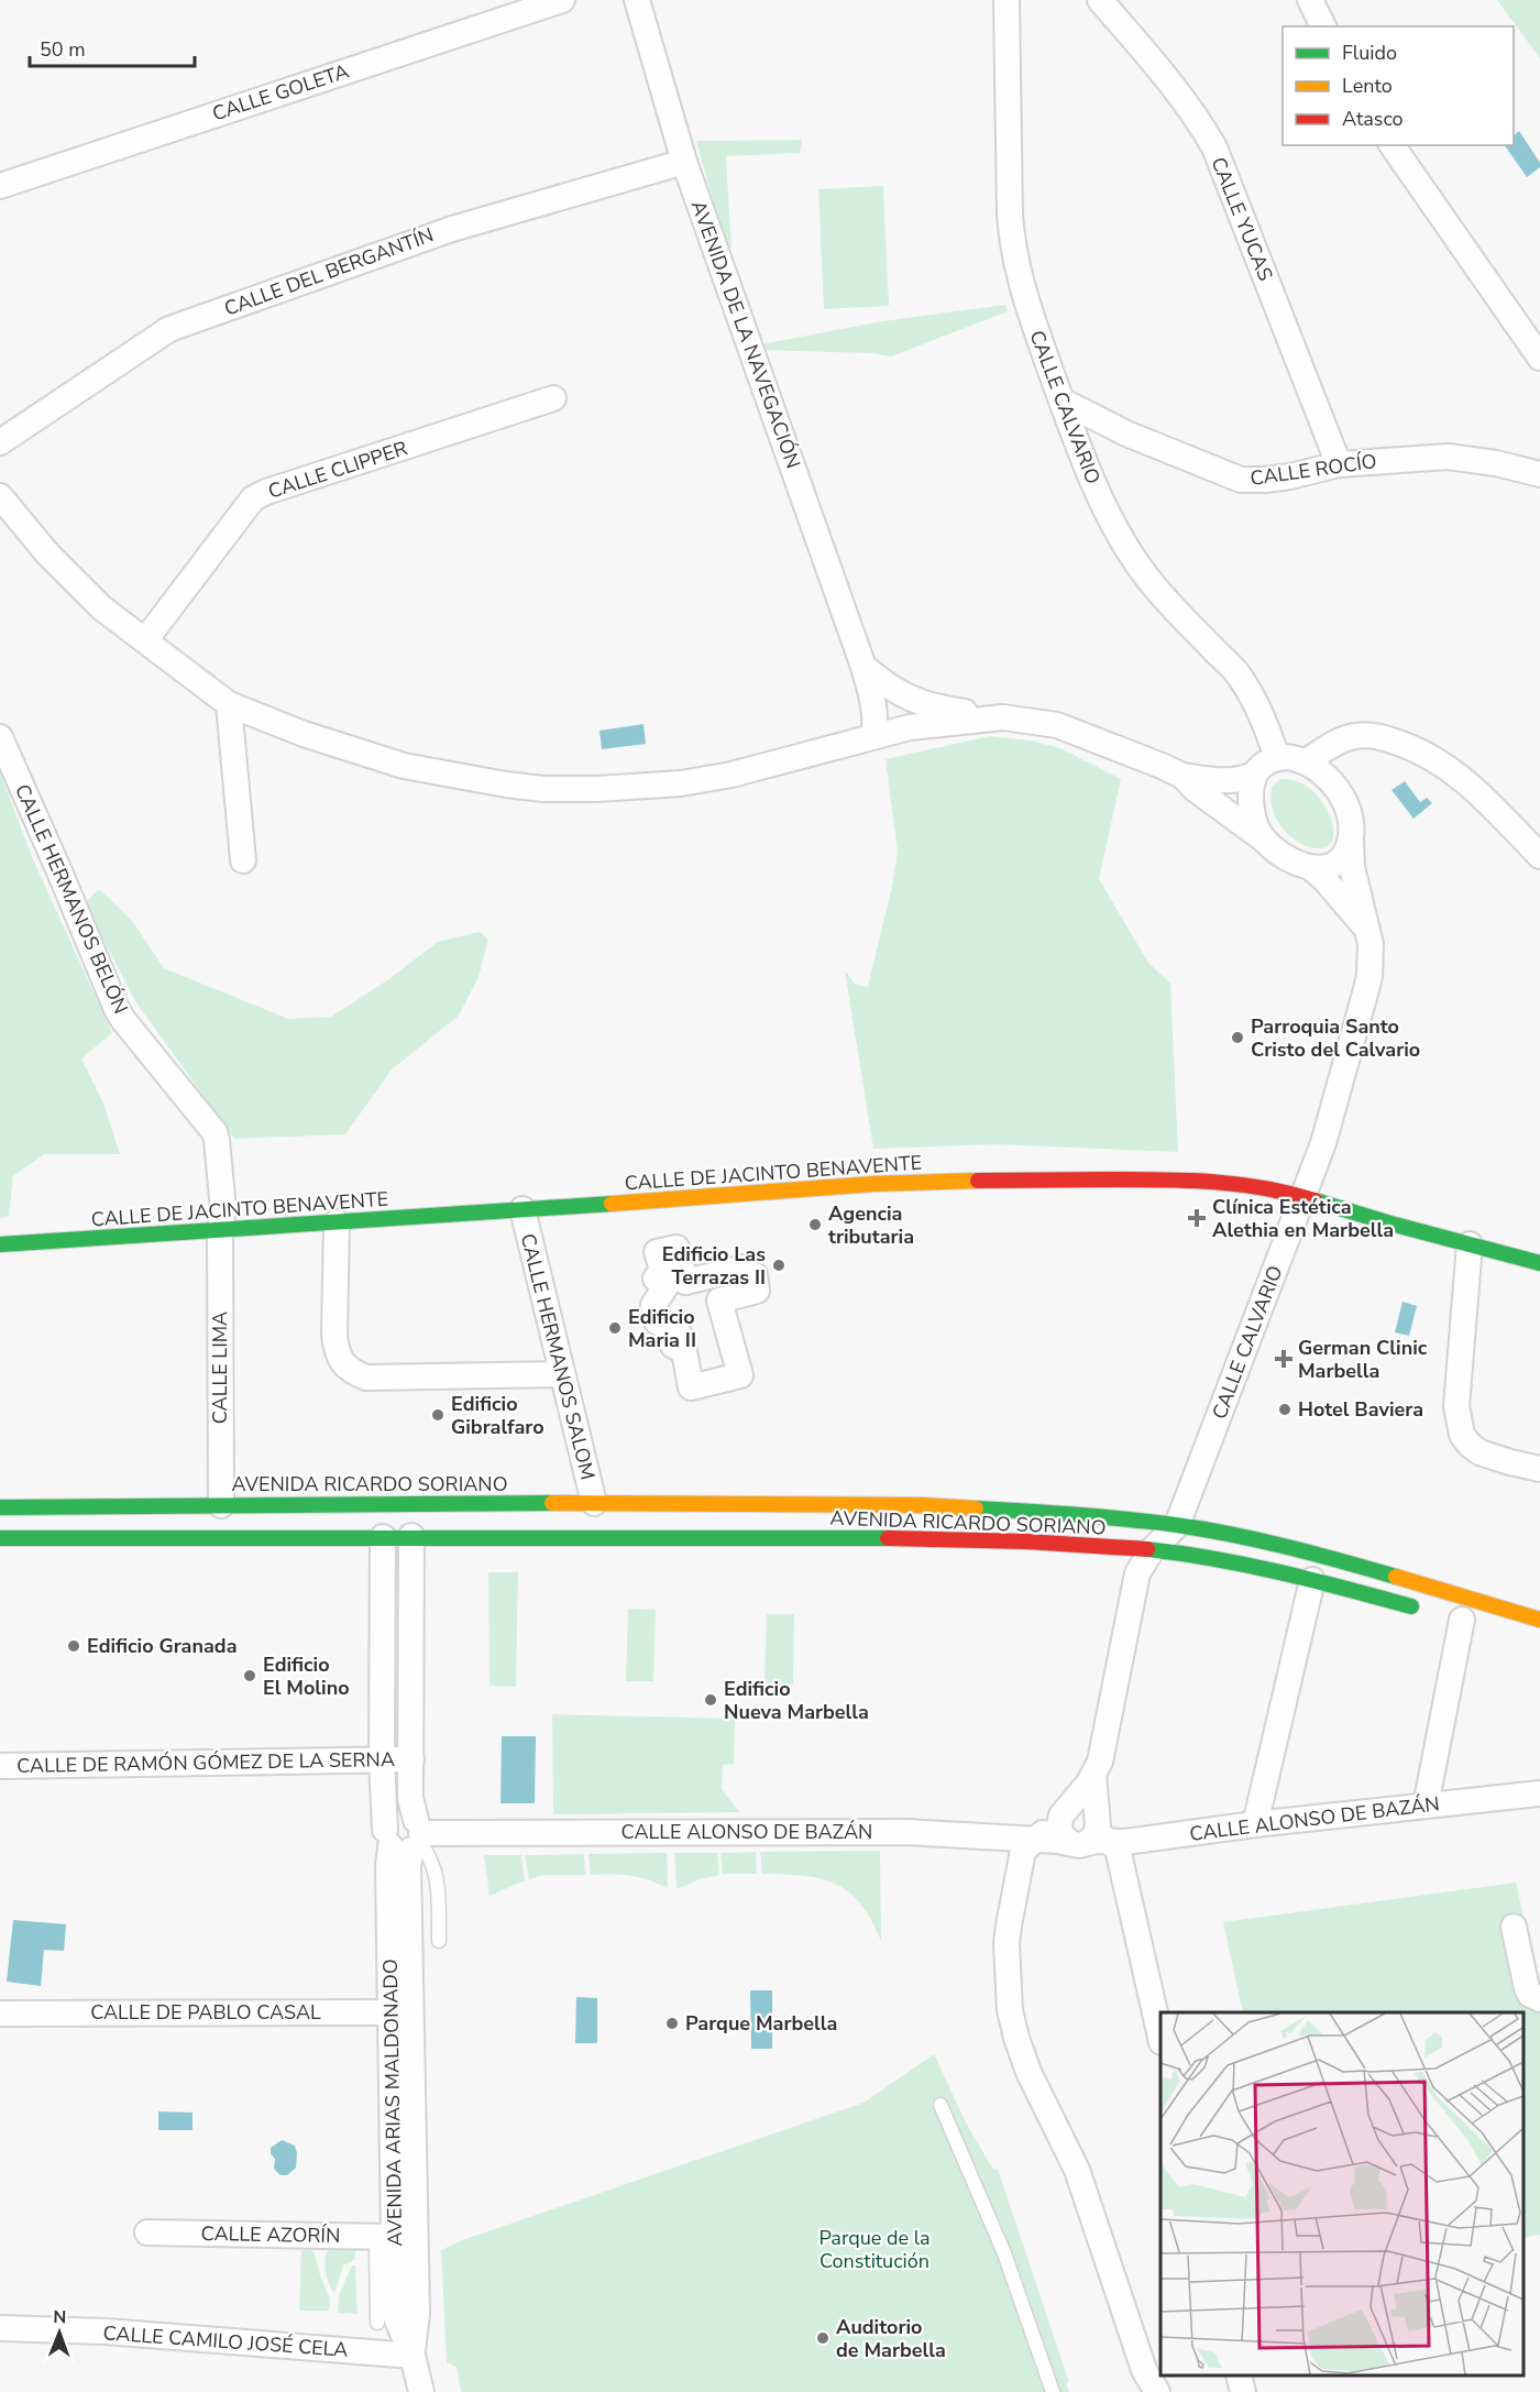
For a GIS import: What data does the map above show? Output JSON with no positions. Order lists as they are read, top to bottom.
{
  "streets": {
    "main road": ["CALLE DE JACINTO BENAVENTE", "AVENIDA RICARDO SORIANO"],
    "street": [
      "CALLE GOLETA",
      "CALLE YUCAS",
      "CALLE DEL BERGANTÍN",
      "AVENIDA DE LA NAVEGACIÓN",
      "CALLE CALVARIO",
      "CALLE CLIPPER",
      "CALLE ROCÍO",
      "CALLE HERMANOS BELÓN",
      "CALLE HERMANOS SALOM",
      "CALLE LIMA",
      "CALLE DE RAMÓN GÓMEZ DE LA SERNA",
      "CALLE ALONSO DE BAZÁN",
      "CALLE DE PABLO CASAL",
      "AVENIDA ARIAS MALDONADO",
      "CALLE AZORÍN",
      "CALLE CAMILO JOSÉ CELA"
    ]
  },
  "crossings": [
    ["CALLE YUCAS", "CALLE ROCÍO"],
    ["CALLE DEL BERGANTÍN", "AVENIDA DE LA NAVEGACIÓN"],
    ["CALLE CALVARIO", "CALLE ROCÍO"],
    ["CALLE CALVARIO", "CALLE DE JACINTO BENAVENTE"],
    ["CALLE CALVARIO", "AVENIDA RICARDO SORIANO"],
    ["CALLE HERMANOS BELÓN", "CALLE DE JACINTO BENAVENTE"],
    ["CALLE HERMANOS BELÓN", "CALLE LIMA"],
    ["CALLE DE JACINTO BENAVENTE", "CALLE HERMANOS SALOM"],
    ["CALLE DE JACINTO BENAVENTE", "CALLE LIMA"],
    ["CALLE HERMANOS SALOM", "AVENIDA RICARDO SORIANO"],
    ["CALLE LIMA", "AVENIDA RICARDO SORIANO"],
    ["AVENIDA RICARDO SORIANO", "AVENIDA ARIAS MALDONADO"],
    ["CALLE DE RAMÓN GÓMEZ DE LA SERNA", "AVENIDA ARIAS MALDONADO"],
    ["CALLE ALONSO DE BAZÁN", "AVENIDA ARIAS MALDONADO"],
    ["CALLE DE PABLO CASAL", "AVENIDA ARIAS MALDONADO"],
    ["AVENIDA ARIAS MALDONADO", "CALLE AZORÍN"],
    ["AVENIDA ARIAS MALDONADO", "CALLE CAMILO JOSÉ CELA"]
  ],
  "parks": ["Parque de la Constitución"],
  "places": {
    "other": [
      "Parroquia Santo Cristo del Calvario",
      "Agencia tributaria",
      "Edificio Las Terrazas II",
      "Edificio Maria II",
      "Hotel Baviera",
      "Edificio Gibralfaro",
      "Edificio Granada",
      "Edificio El Molino",
      "Edificio Nueva Marbella",
      "Parque Marbella",
      "Auditorio de Marbella"
    ],
    "health": ["Clínica Estética Alethia en Marbella", "German Clinic Marbella"]
  },
  "legend": ["Fluido", "Lento", "Atasco"],
  "scale_bar": "50 m",
  "north": "top"
}
